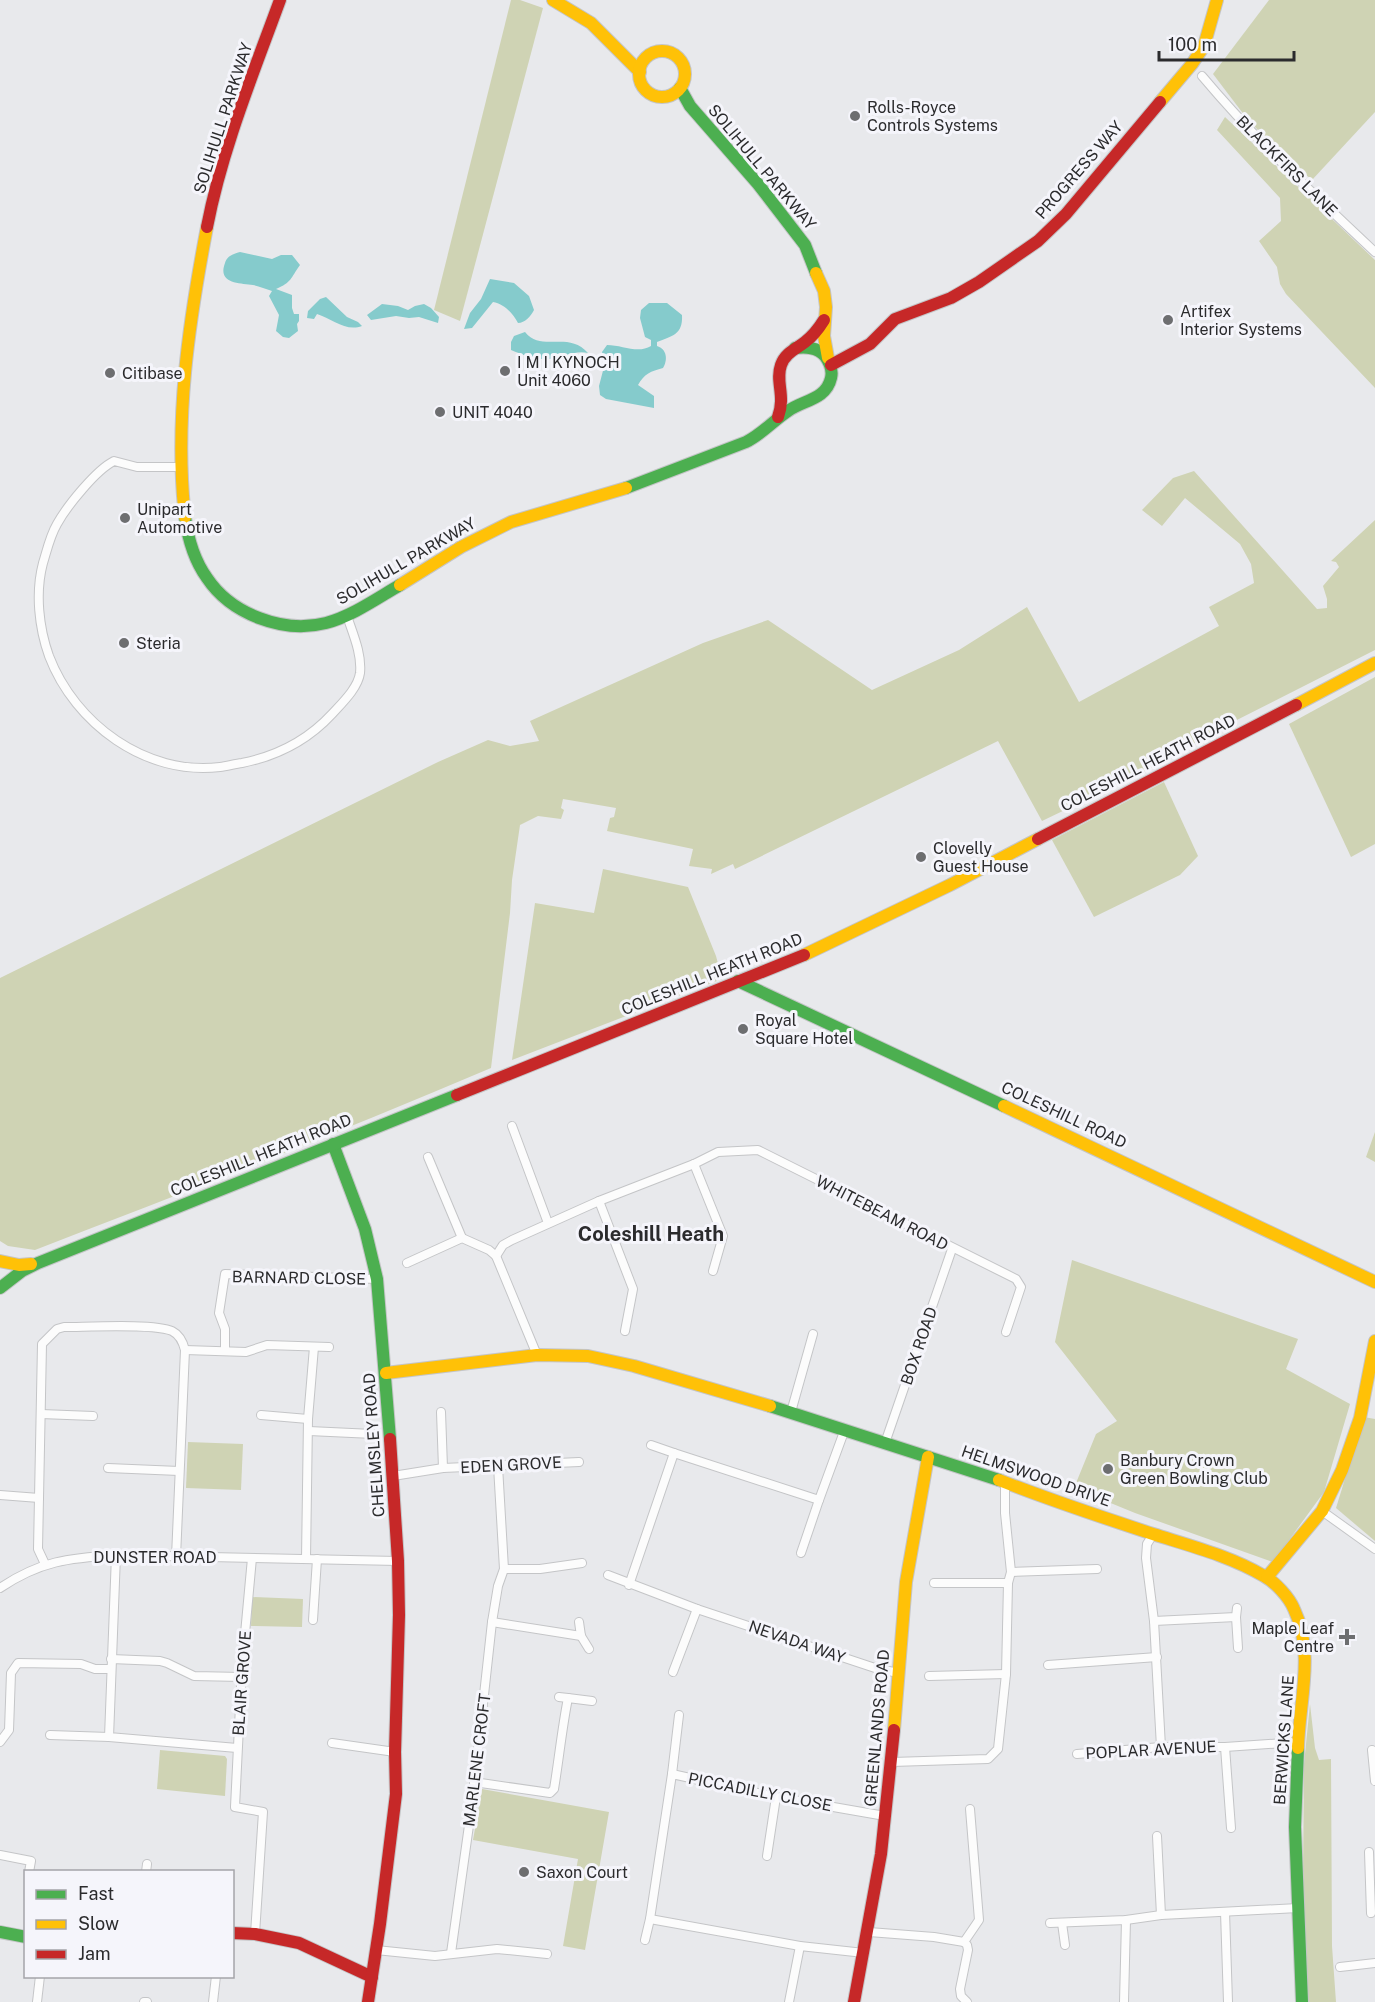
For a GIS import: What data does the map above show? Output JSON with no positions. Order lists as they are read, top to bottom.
{
  "streets": {
    "street": [
      "SOLIHULL PARKWAY",
      "BLACKFIRS LANE",
      "PROGRESS WAY",
      "COLESHILL HEATH ROAD",
      "COLESHILL ROAD",
      "WHITEBEAM ROAD",
      "BARNARD CLOSE",
      "BOX ROAD",
      "CHELMSLEY ROAD",
      "EDEN GROVE",
      "HELMSWOOD DRIVE",
      "DUNSTER ROAD",
      "NEVADA WAY",
      "BLAIR GROVE",
      "GREENLANDS ROAD",
      "BERWICKS LANE",
      "POPLAR AVENUE",
      "MARLENE CROFT",
      "PICCADILLY CLOSE"
    ]
  },
  "crossings": [
    ["SOLIHULL PARKWAY", "PROGRESS WAY"],
    ["COLESHILL HEATH ROAD", "COLESHILL ROAD"],
    ["COLESHILL HEATH ROAD", "CHELMSLEY ROAD"],
    ["WHITEBEAM ROAD", "BOX ROAD"],
    ["BARNARD CLOSE", "CHELMSLEY ROAD"],
    ["BOX ROAD", "HELMSWOOD DRIVE"],
    ["CHELMSLEY ROAD", "EDEN GROVE"],
    ["CHELMSLEY ROAD", "HELMSWOOD DRIVE"],
    ["CHELMSLEY ROAD", "DUNSTER ROAD"],
    ["EDEN GROVE", "MARLENE CROFT"],
    ["HELMSWOOD DRIVE", "GREENLANDS ROAD"],
    ["HELMSWOOD DRIVE", "BERWICKS LANE"],
    ["DUNSTER ROAD", "BLAIR GROVE"],
    ["NEVADA WAY", "GREENLANDS ROAD"],
    ["GREENLANDS ROAD", "PICCADILLY CLOSE"],
    ["BERWICKS LANE", "POPLAR AVENUE"]
  ],
  "districts": ["Coleshill Heath"],
  "places": {
    "other": [
      "Rolls-Royce Controls Systems",
      "Artifex Interior Systems",
      "I M I KYNOCH Unit 4060",
      "Citibase",
      "UNIT 4040",
      "Unipart Automotive",
      "Steria",
      "Clovelly Guest House",
      "Royal Square Hotel",
      "Banbury Crown Green Bowling Club",
      "Saxon Court"
    ],
    "health": ["Maple Leaf Centre"]
  },
  "legend": ["Fast", "Slow", "Jam"],
  "scale_bar": "100 m"
}
